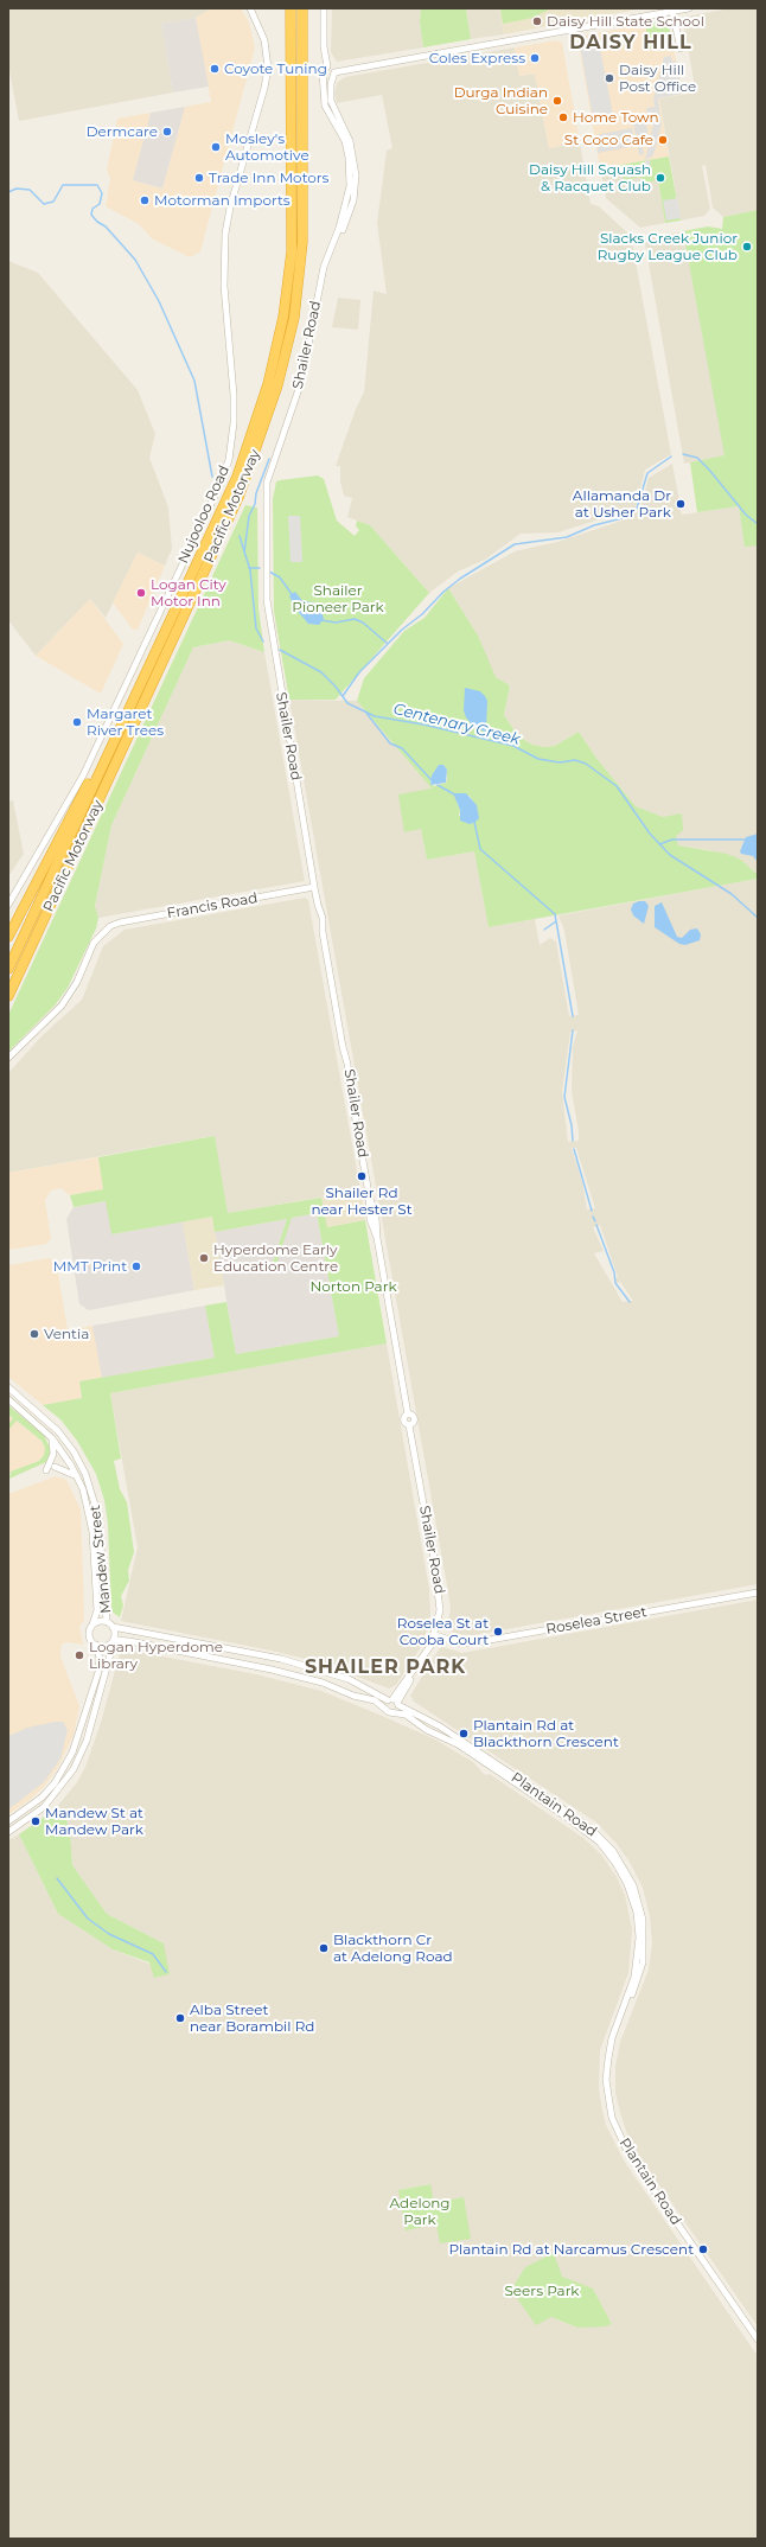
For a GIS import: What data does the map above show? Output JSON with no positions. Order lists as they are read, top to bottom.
{
  "streets": {
    "highway": ["Pacific Motorway"],
    "street": [
      "Shailer Road",
      "Nujooloo Road",
      "Francis Road",
      "Mandew Street",
      "Roselea Street",
      "Plantain Road"
    ]
  },
  "crossings": [
    ["Shailer Road", "Francis Road"],
    ["Shailer Road", "Roselea Street"],
    ["Shailer Road", "Plantain Road"],
    ["Mandew Street", "Plantain Road"]
  ],
  "districts": ["DAISY HILL", "SHAILER PARK"],
  "water": ["Centenary Creek"],
  "parks": [
    "Shailer Pioneer Park",
    "Norton Park",
    "Adelong Park",
    "Seers Park"
  ],
  "places": [
    "Daisy Hill State School",
    "Coles Express",
    "Coyote Tuning",
    "Daisy Hill Post Office",
    "Durga Indian Cuisine",
    "Home Town",
    "Dermcare",
    "St Coco Cafe",
    "Mosley's Automotive",
    "Trade Inn Motors",
    "Daisy Hill Squash & Racquet Club",
    "Motorman Imports",
    "Slacks Creek Junior Rugby League Club",
    "Allamanda Dr at Usher Park",
    "Logan City Motor Inn",
    "Margaret River Trees",
    "Shailer Rd near Hester St",
    "Hyperdome Early Education Centre",
    "MMT Print",
    "Ventia",
    "Roselea St at Cooba Court",
    "Logan Hyperdome Library",
    "Plantain Rd at Blackthorn Crescent",
    "Mandew St at Mandew Park",
    "Blackthorn Cr at Adelong Road",
    "Alba Street near Borambil Rd",
    "Plantain Rd at Narcamus Crescent"
  ]
}
